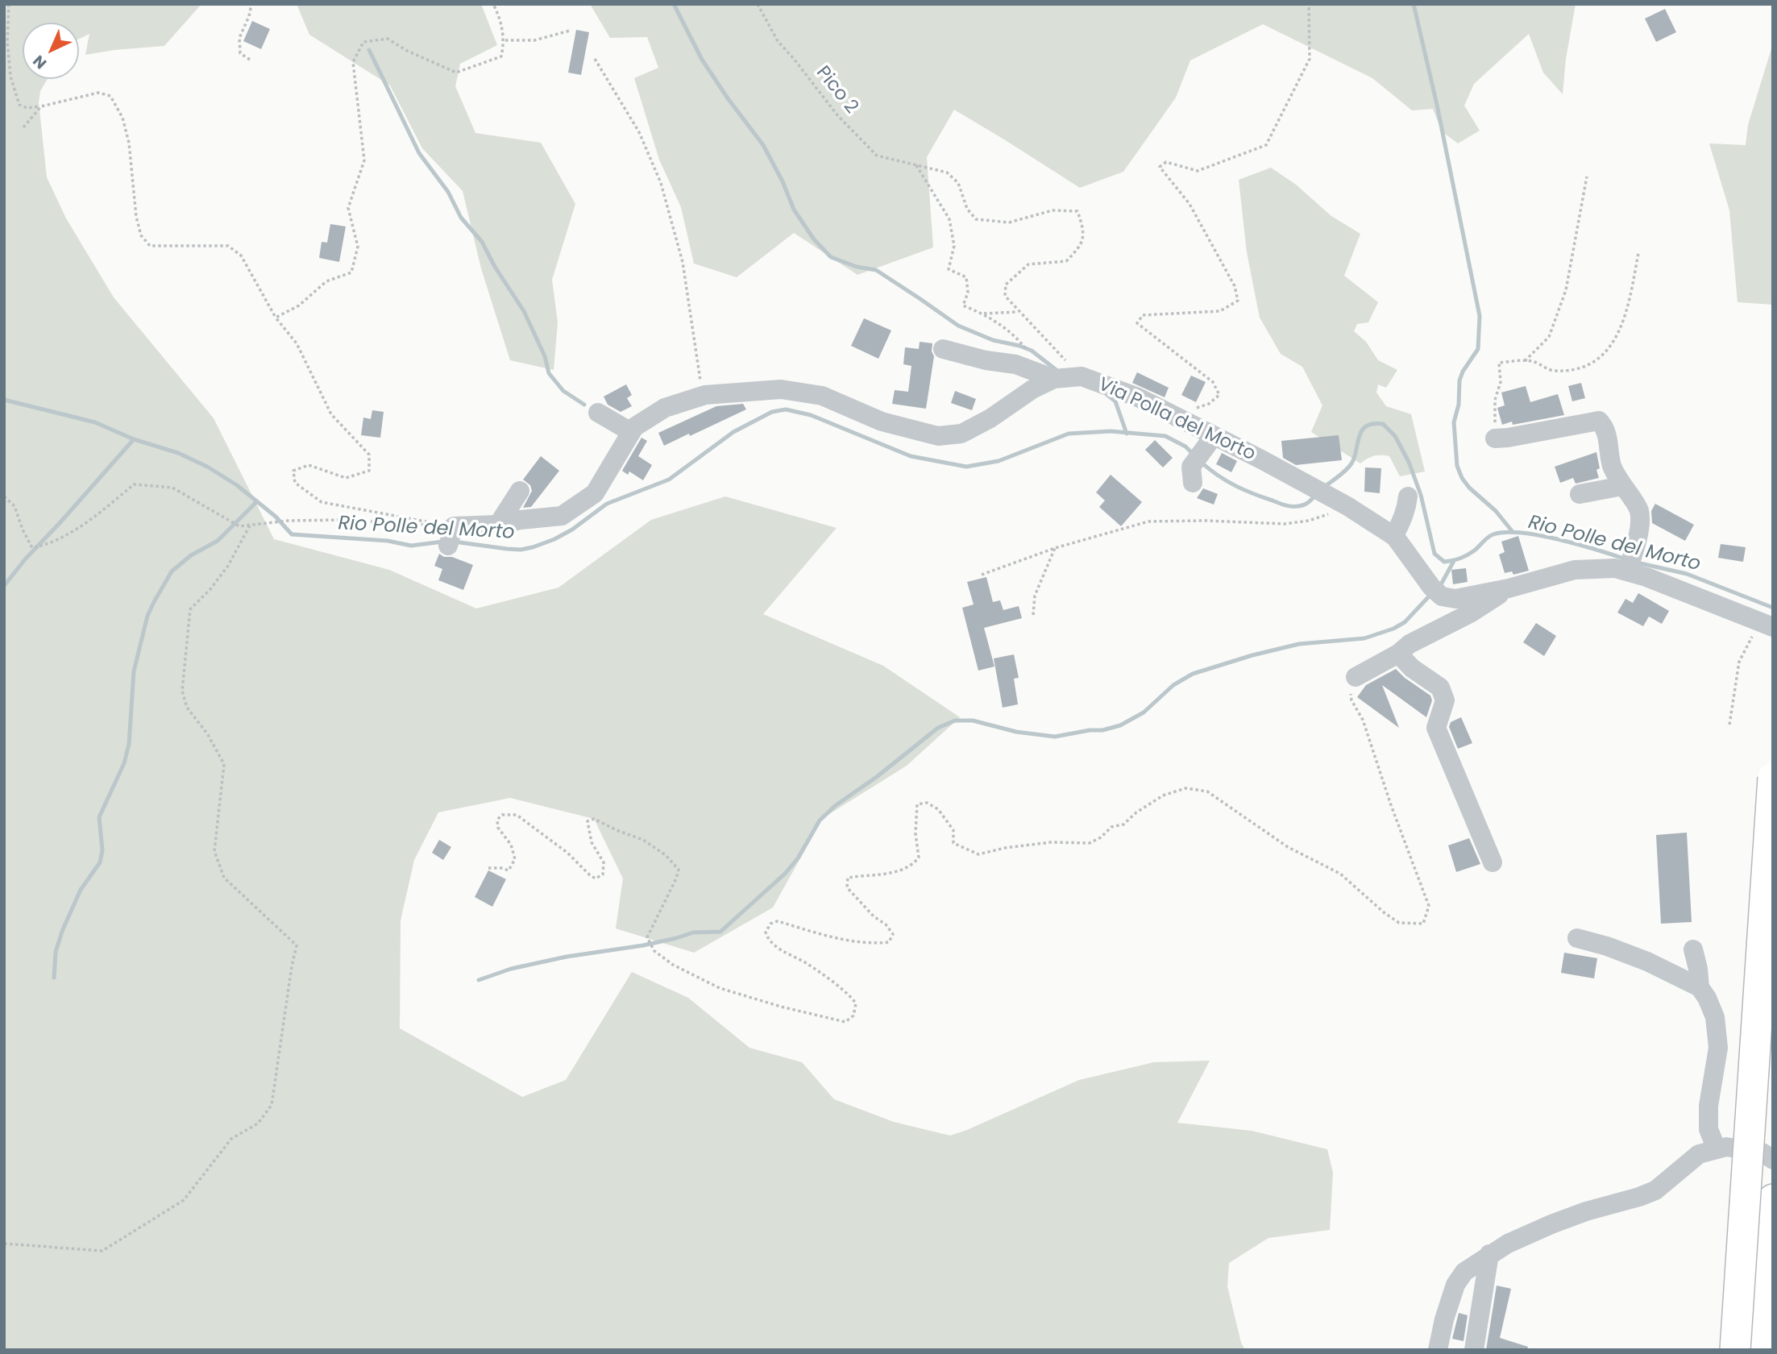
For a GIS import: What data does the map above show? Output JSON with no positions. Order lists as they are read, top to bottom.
{
  "streets": {
    "street": ["Via Polla del Morto"],
    "path": ["Pico 2"]
  },
  "water": ["Rio Polle del Morto"],
  "north": "bottom left"
}
